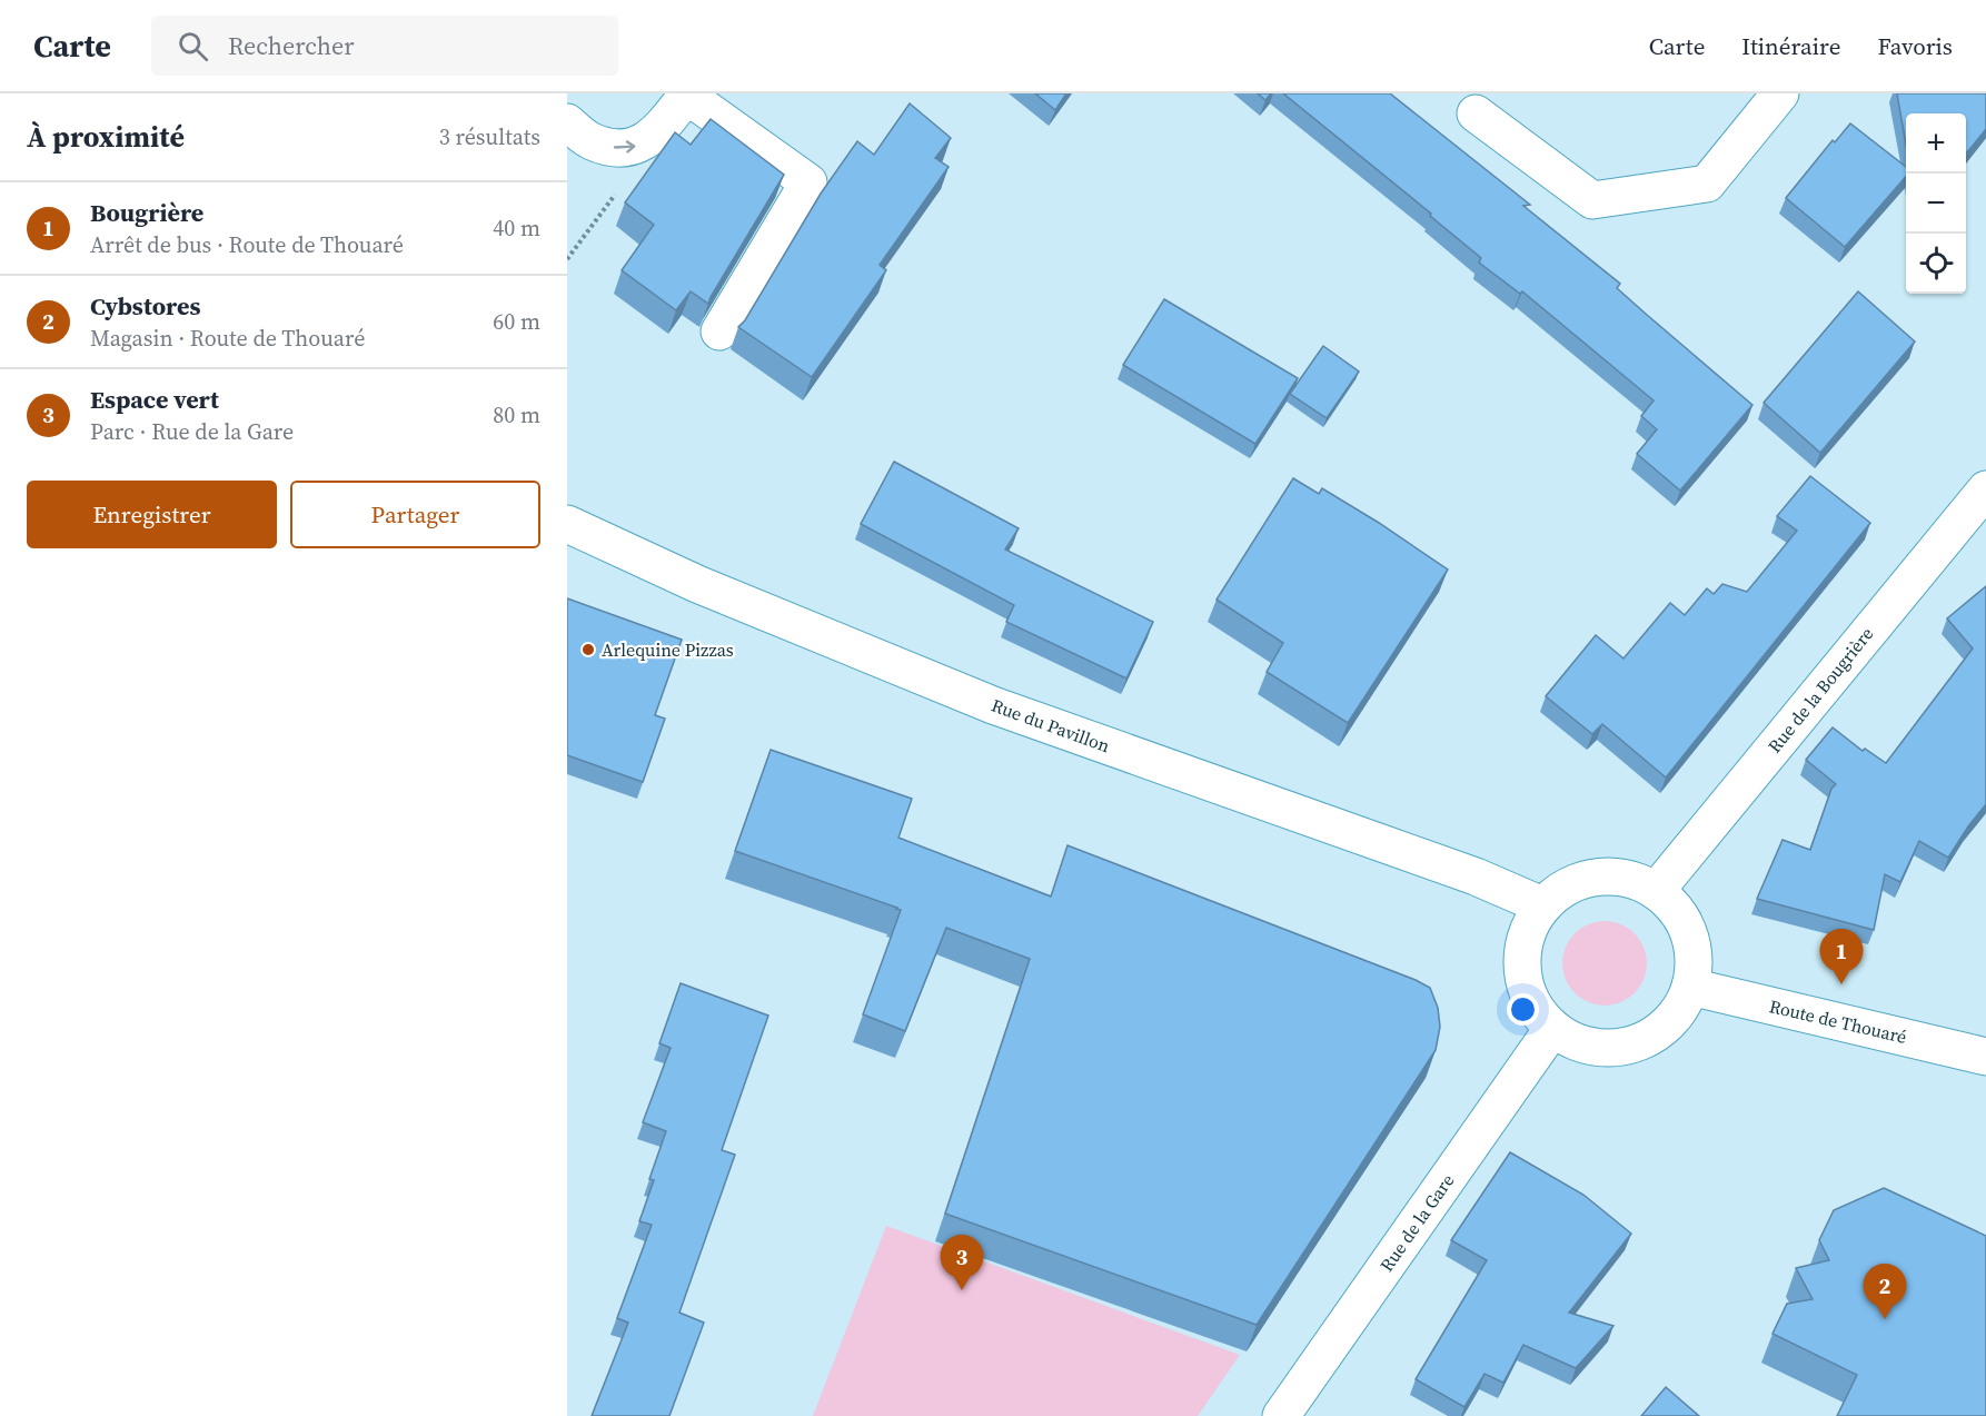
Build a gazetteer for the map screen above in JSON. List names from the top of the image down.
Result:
{
  "streets": {
    "street": [
      "Rue de la Bougrière",
      "Rue du Pavillon",
      "Route de Thouaré",
      "Rue de la Gare"
    ]
  },
  "crossings": [
    ["Rue de la Bougrière", "Rue du Pavillon"],
    ["Rue de la Bougrière", "Route de Thouaré"],
    ["Rue de la Bougrière", "Rue de la Gare"],
    ["Rue du Pavillon", "Route de Thouaré"],
    ["Rue du Pavillon", "Rue de la Gare"],
    ["Route de Thouaré", "Rue de la Gare"]
  ],
  "places": ["Arlequine Pizzas"],
  "page": {
    "header": "Carte",
    "search": "Rechercher",
    "nav": ["Carte", "Itinéraire", "Favoris"],
    "heading": ["À proximité", "3 résultats"],
    "map_buttons": ["+", "−"],
    "list": [
      {
        "mark": "1",
        "name": "Bougrière",
        "note": "Arrêt de bus · Route de Thouaré",
        "value": "40 m"
      },
      {
        "mark": "2",
        "name": "Cybstores",
        "note": "Magasin · Route de Thouaré",
        "value": "60 m"
      },
      {
        "mark": "3",
        "name": "Espace vert",
        "note": "Parc · Rue de la Gare",
        "value": "80 m"
      }
    ],
    "buttons": ["Enregistrer", "Partager"],
    "pins": ["1", "3", "2"]
  }
}
